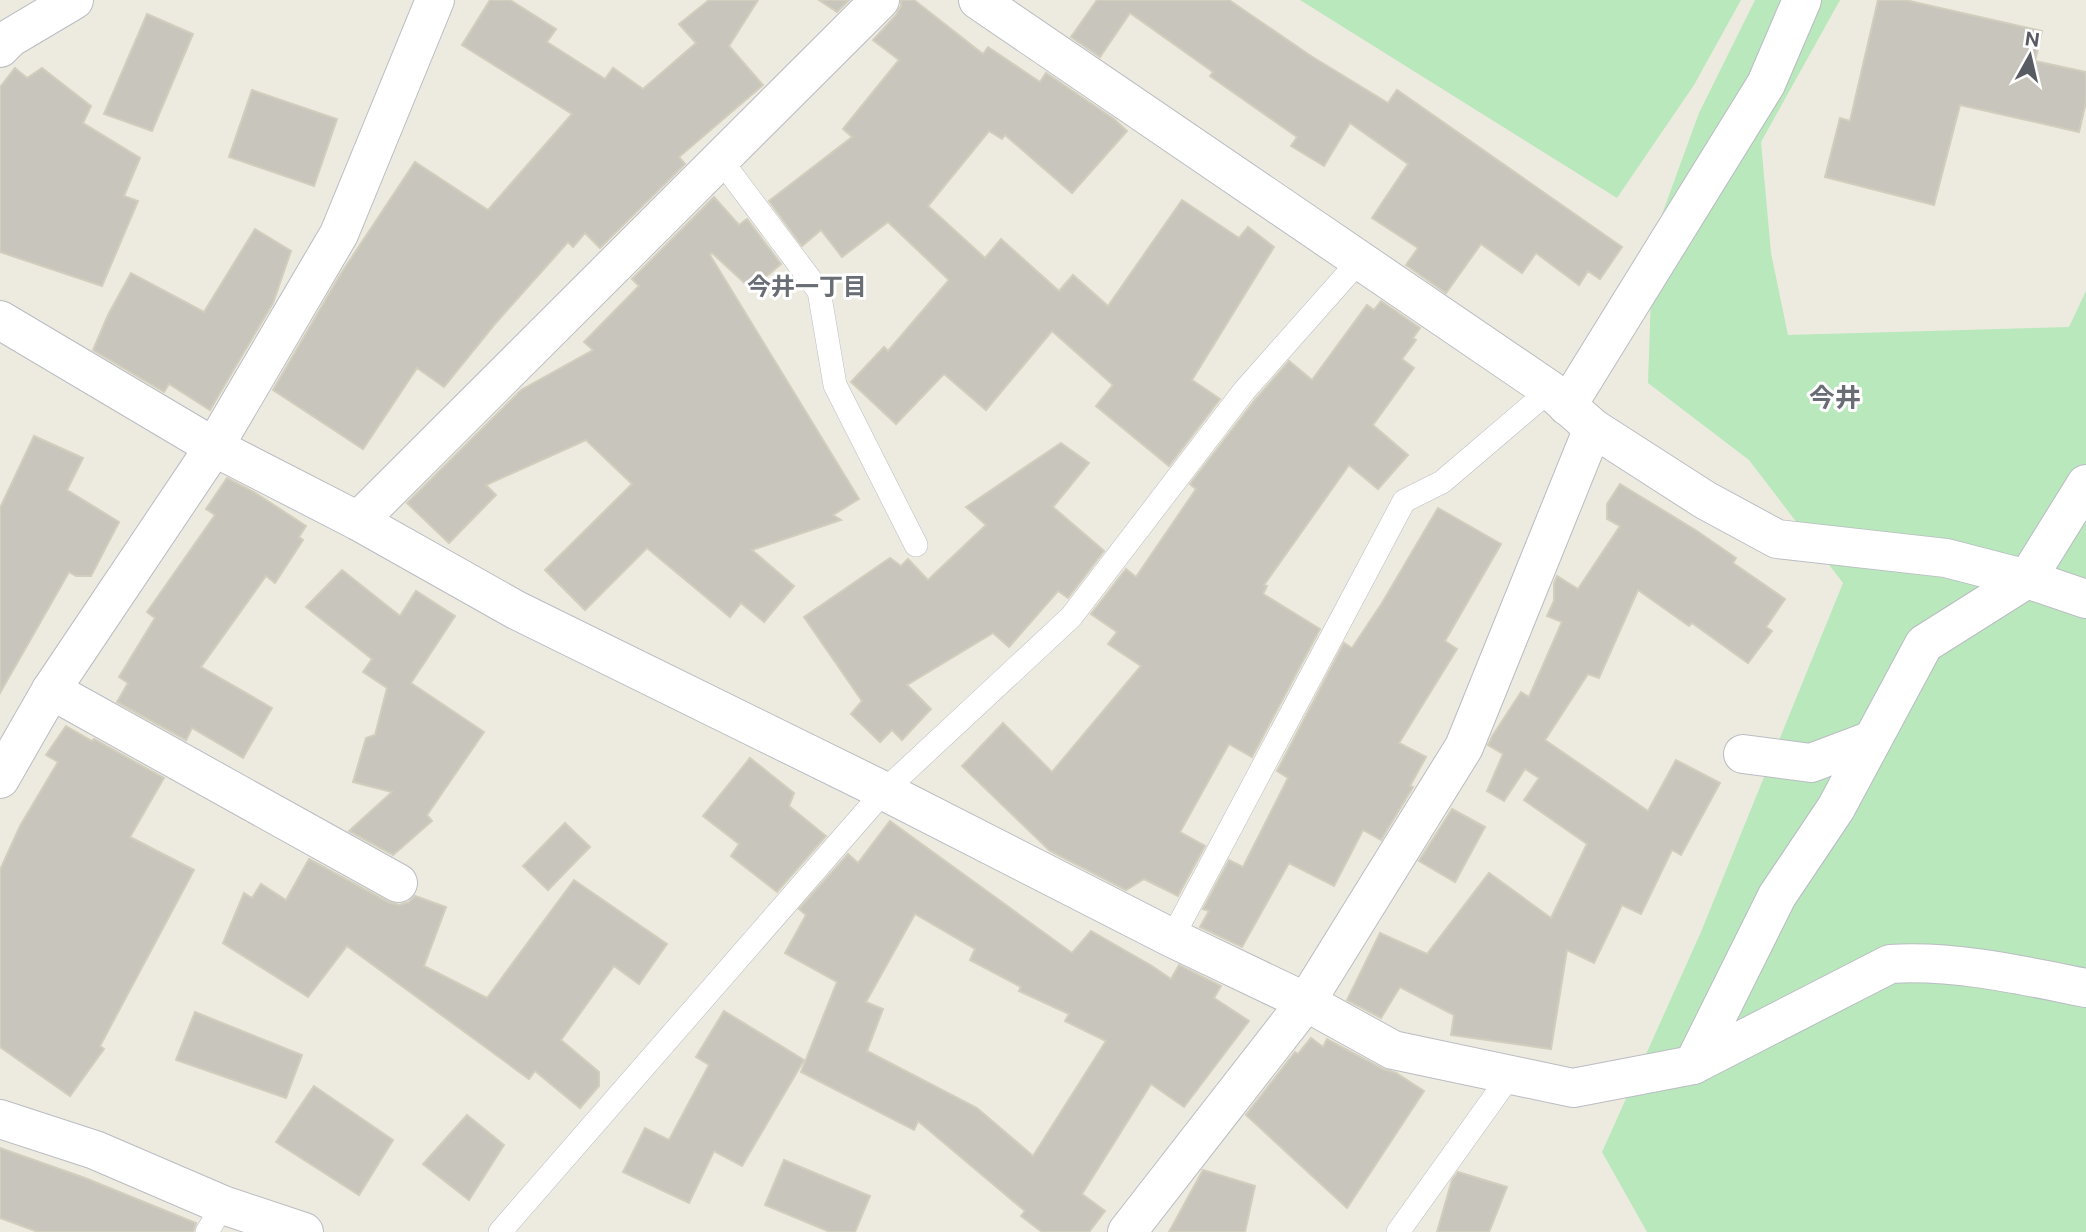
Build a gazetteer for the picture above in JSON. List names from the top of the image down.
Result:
{
  "districts": ["今井一丁目", "今井"],
  "north": "top"
}
